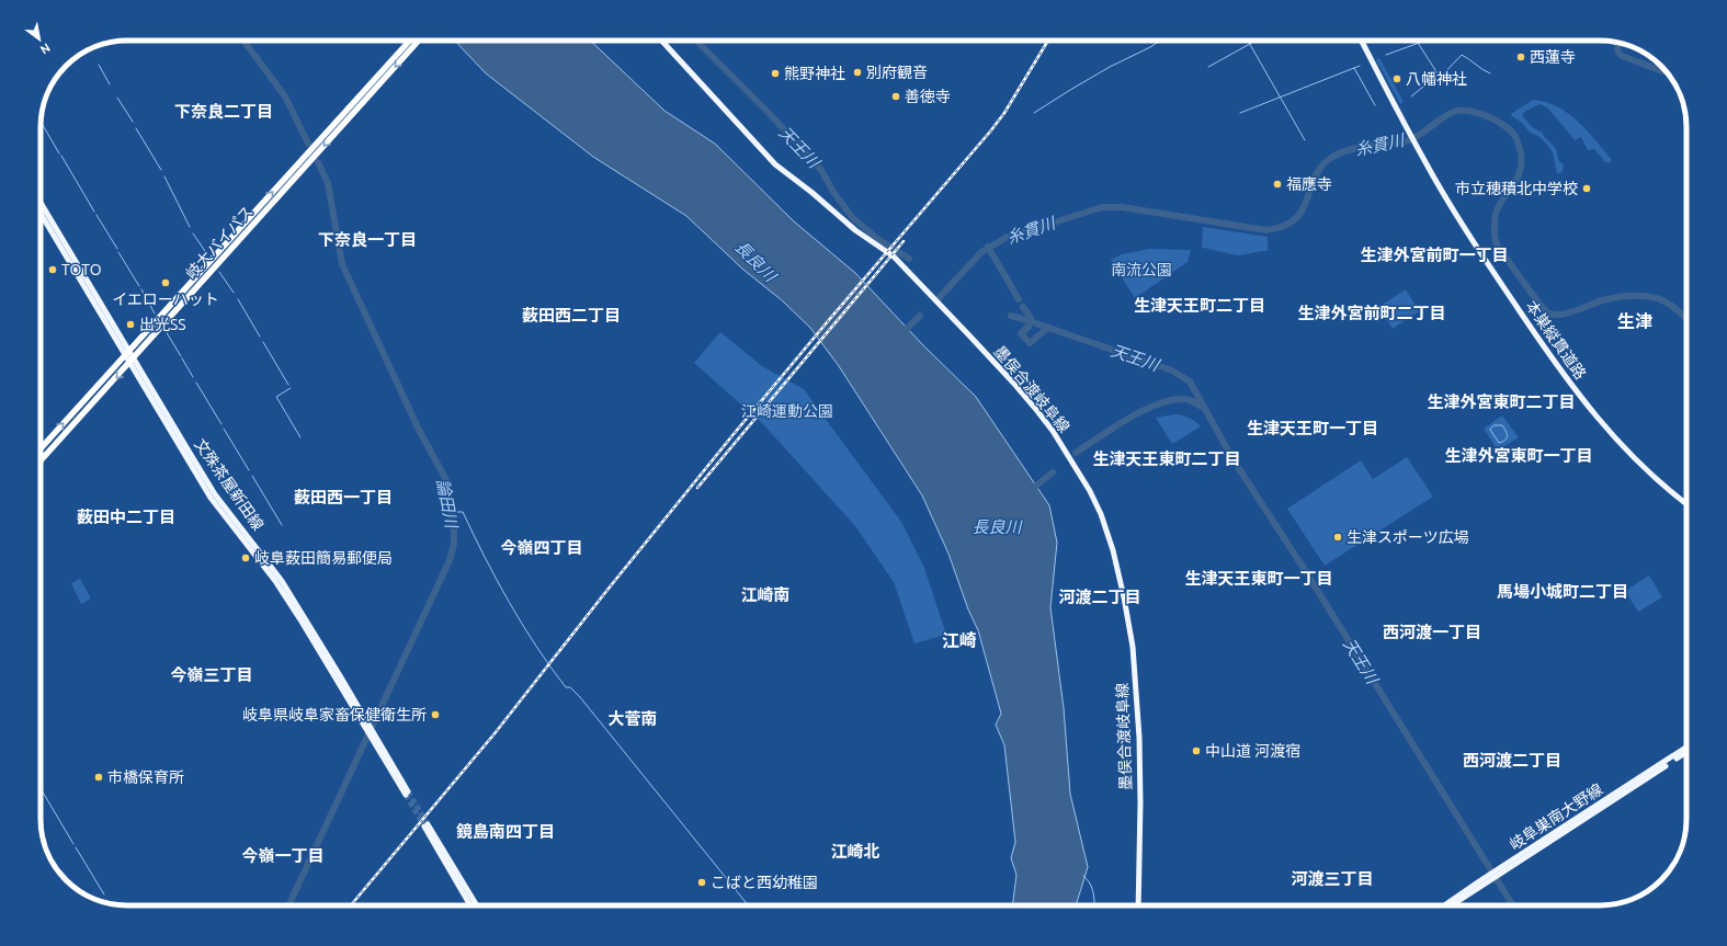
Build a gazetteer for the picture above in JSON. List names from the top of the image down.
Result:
{
  "streets": {
    "highway": ["岐大バイパス"],
    "main road": [
      "本巣縦貫道路",
      "墨俣合渡岐阜線",
      "文殊茶屋新田線",
      "岐阜巣南大野線"
    ]
  },
  "crossings": [
    ["岐大バイパス", "文殊茶屋新田線"]
  ],
  "districts": [
    "下奈良二丁目",
    "下奈良一丁目",
    "生津外宮前町一丁目",
    "生津天王町二丁目",
    "生津外宮前町二丁目",
    "薮田西二丁目",
    "生津",
    "生津外宮東町二丁目",
    "生津天王町一丁目",
    "生津外宮東町一丁目",
    "生津天王東町二丁目",
    "薮田西一丁目",
    "薮田中二丁目",
    "今嶺四丁目",
    "生津天王東町一丁目",
    "馬場小城町二丁目",
    "江崎南",
    "河渡二丁目",
    "西河渡一丁目",
    "江崎",
    "今嶺三丁目",
    "大菅南",
    "西河渡二丁目",
    "鏡島南四丁目",
    "江崎北",
    "今嶺一丁目",
    "河渡三丁目"
  ],
  "water": [
    "糸貫川",
    "天王川",
    "長良川",
    "論田川"
  ],
  "parks": ["南流公園", "江崎運動公園"],
  "places": [
    "西蓮寺",
    "別府観音",
    "熊野神社",
    "八幡神社",
    "善徳寺",
    "福應寺",
    "市立穂積北中学校",
    "TOTO",
    "イエローハット",
    "出光SS",
    "生津スポーツ広場",
    "岐阜薮田簡易郵便局",
    "岐阜県岐阜家畜保健衛生所",
    "中山道 河渡宿",
    "市橋保育所",
    "こばと西幼稚園"
  ],
  "north": "bottom right"
}
